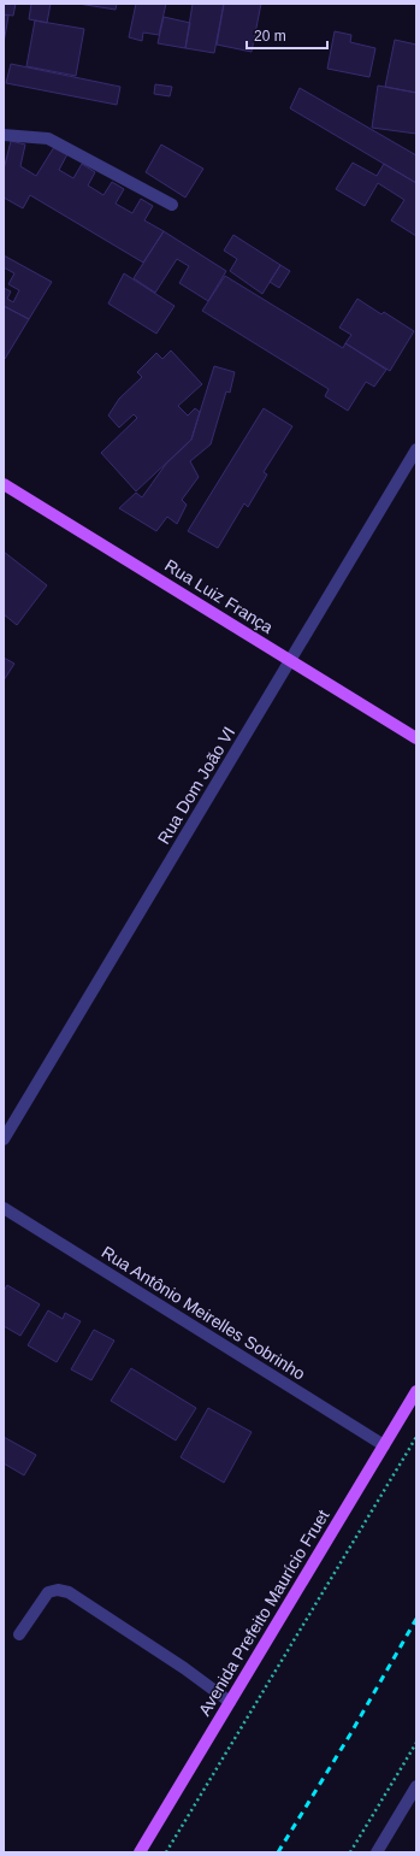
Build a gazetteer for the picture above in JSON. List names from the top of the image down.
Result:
{
  "streets": {
    "main road": ["Rua Luiz França", "Avenida Prefeito Maurício Fruet"],
    "street": ["Rua Dom João VI", "Rua Antônio Meirelles Sobrinho"]
  },
  "crossings": [
    ["Rua Luiz França", "Rua Dom João VI"],
    ["Rua Antônio Meirelles Sobrinho", "Avenida Prefeito Maurício Fruet"]
  ],
  "scale_bar": "20 m"
}
